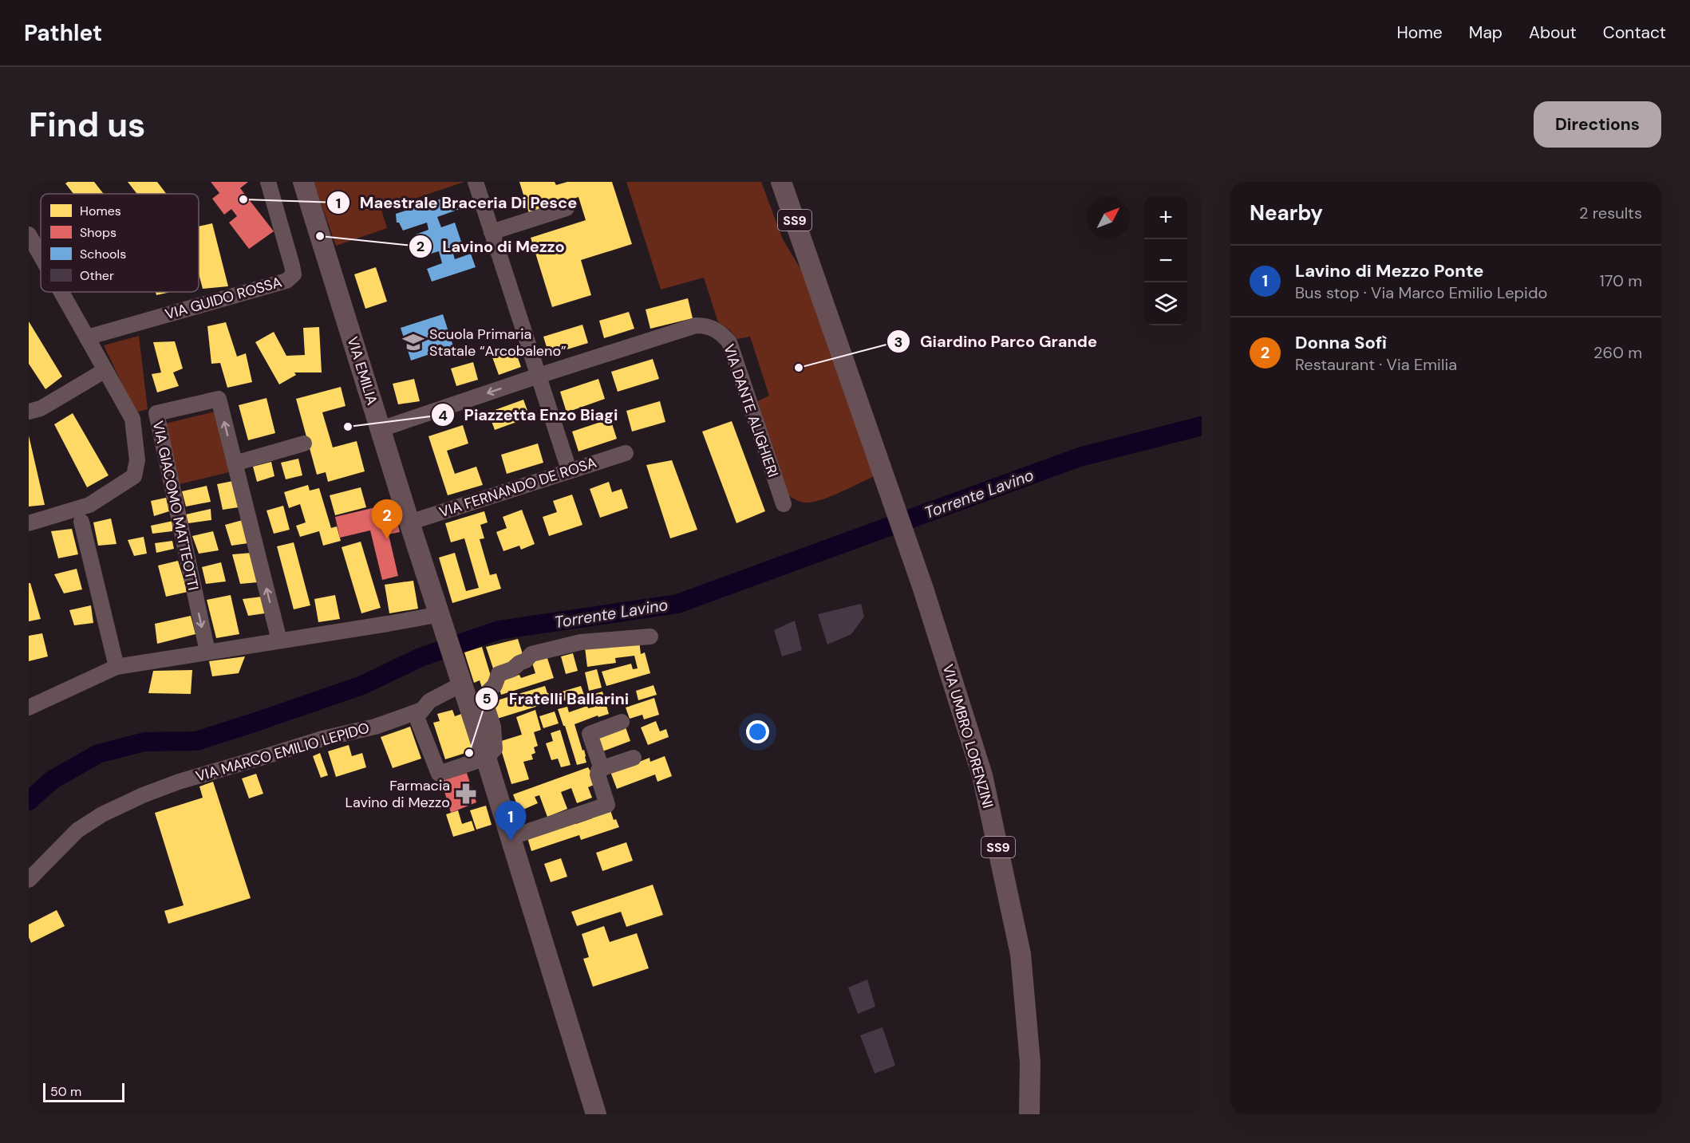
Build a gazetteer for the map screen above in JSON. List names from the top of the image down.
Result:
{
  "streets": {
    "main road": ["SS9", "VIA EMILIA", "VIA UMBRO LORENZINI"],
    "street": [
      "VIA GUIDO ROSSA",
      "VIA DANTE ALIGHIERI",
      "VIA FERNANDO DE ROSA",
      "VIA GIACOMO MATTEOTTI",
      "VIA MARCO EMILIO LEPIDO"
    ]
  },
  "crossings": [
    ["SS9", "VIA UMBRO LORENZINI"],
    ["VIA EMILIA", "VIA DANTE ALIGHIERI"],
    ["VIA EMILIA", "VIA FERNANDO DE ROSA"]
  ],
  "water": ["Torrente Lavino"],
  "places": {
    "other": [
      "Maestrale Braceria Di Pesce",
      "Lavino di Mezzo",
      "Giardino Parco Grande",
      "Piazzetta Enzo Biagi",
      "Fratelli Ballarini"
    ],
    "school or university": ["Scuola Primaria Statale “Arcobaleno”"],
    "pharmacy": ["Farmacia Lavino di Mezzo"]
  },
  "legend": [
    "Homes",
    "Shops",
    "Schools",
    "Other"
  ],
  "scale_bar": "50 m",
  "north": "top right",
  "page": {
    "header": "Pathlet",
    "nav": [
      "Home",
      "Map",
      "About",
      "Contact"
    ],
    "buttons": "Directions",
    "title": "Find us",
    "heading": ["Nearby", "2 results"],
    "map_buttons": ["+", "−"],
    "list": [
      {
        "mark": "1",
        "name": "Lavino di Mezzo Ponte",
        "note": "Bus stop · Via Marco Emilio Lepido",
        "value": "170 m"
      },
      {
        "mark": "2",
        "name": "Donna Sofì",
        "note": "Restaurant · Via Emilia",
        "value": "260 m"
      }
    ],
    "pins": ["2", "1"],
    "scale": "50 m"
  }
}
